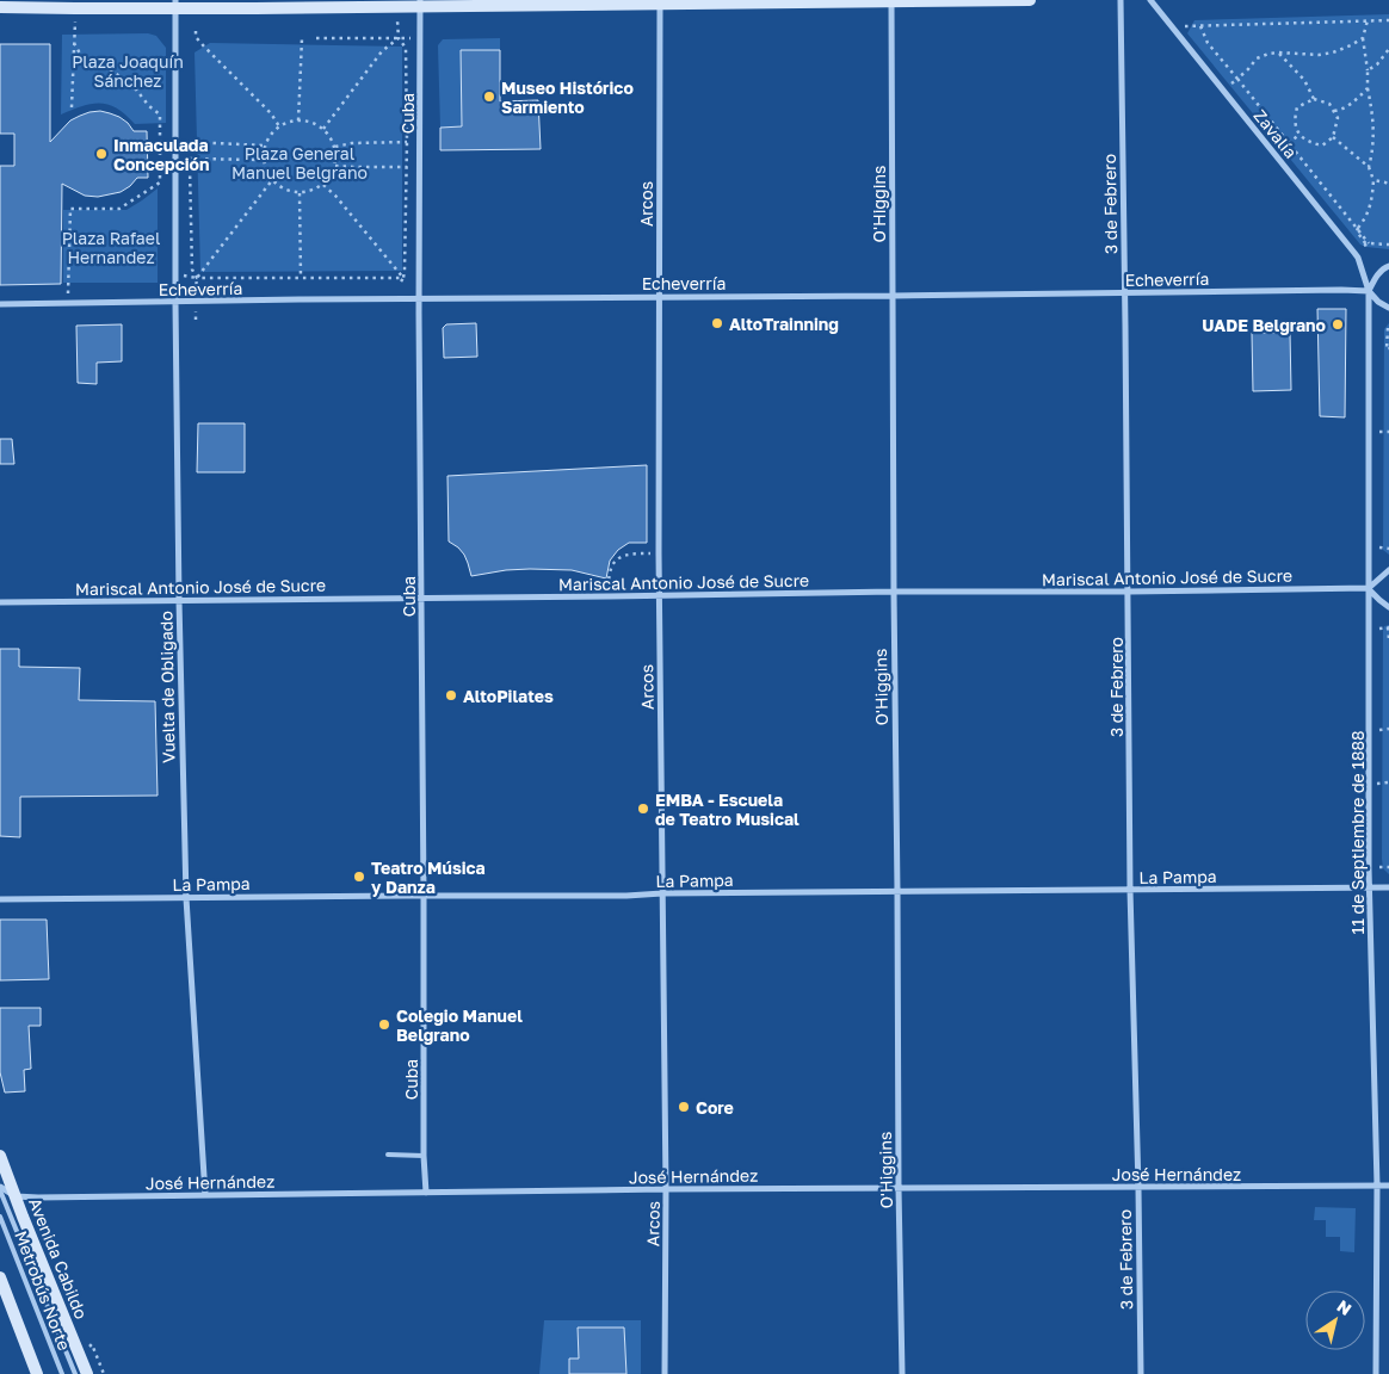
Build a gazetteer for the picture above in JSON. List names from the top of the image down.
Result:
{
  "streets": {
    "main road": ["Avenida Cabildo"],
    "street": [
      "Cuba",
      "Zavalía",
      "Arcos",
      "O'Higgins",
      "3 de Febrero",
      "Echeverría",
      "Mariscal Antonio José de Sucre",
      "Vuelta de Obligado",
      "11 de Septiembre de 1888",
      "La Pampa",
      "José Hernández"
    ],
    "lane": ["Metrobús Norte"]
  },
  "crossings": [
    ["Cuba", "Echeverría"],
    ["Cuba", "Mariscal Antonio José de Sucre"],
    ["Cuba", "La Pampa"],
    ["Cuba", "José Hernández"],
    ["Zavalía", "Echeverría"],
    ["Zavalía", "11 de Septiembre de 1888"],
    ["Arcos", "Echeverría"],
    ["Arcos", "Mariscal Antonio José de Sucre"],
    ["Arcos", "La Pampa"],
    ["Arcos", "José Hernández"],
    ["O'Higgins", "Echeverría"],
    ["O'Higgins", "Mariscal Antonio José de Sucre"],
    ["O'Higgins", "La Pampa"],
    ["O'Higgins", "José Hernández"],
    ["3 de Febrero", "Echeverría"],
    ["3 de Febrero", "Mariscal Antonio José de Sucre"],
    ["3 de Febrero", "La Pampa"],
    ["3 de Febrero", "José Hernández"],
    ["Echeverría", "Vuelta de Obligado"],
    ["Echeverría", "11 de Septiembre de 1888"],
    ["Mariscal Antonio José de Sucre", "Vuelta de Obligado"],
    ["Mariscal Antonio José de Sucre", "11 de Septiembre de 1888"],
    ["Vuelta de Obligado", "La Pampa"],
    ["Vuelta de Obligado", "José Hernández"],
    ["11 de Septiembre de 1888", "La Pampa"],
    ["11 de Septiembre de 1888", "José Hernández"],
    ["José Hernández", "Avenida Cabildo"]
  ],
  "parks": ["Plaza Joaquín Sánchez", "Plaza General Manuel Belgrano", "Plaza Rafael Hernandez"],
  "places": [
    "Museo Histórico Sarmiento",
    "Inmaculada Concepción",
    "AltoTrainning",
    "UADE Belgrano",
    "AltoPilates",
    "EMBA - Escuela de Teatro Musical",
    "Teatro Música y Danza",
    "Colegio Manuel Belgrano",
    "Core"
  ],
  "north": "top right"
}
